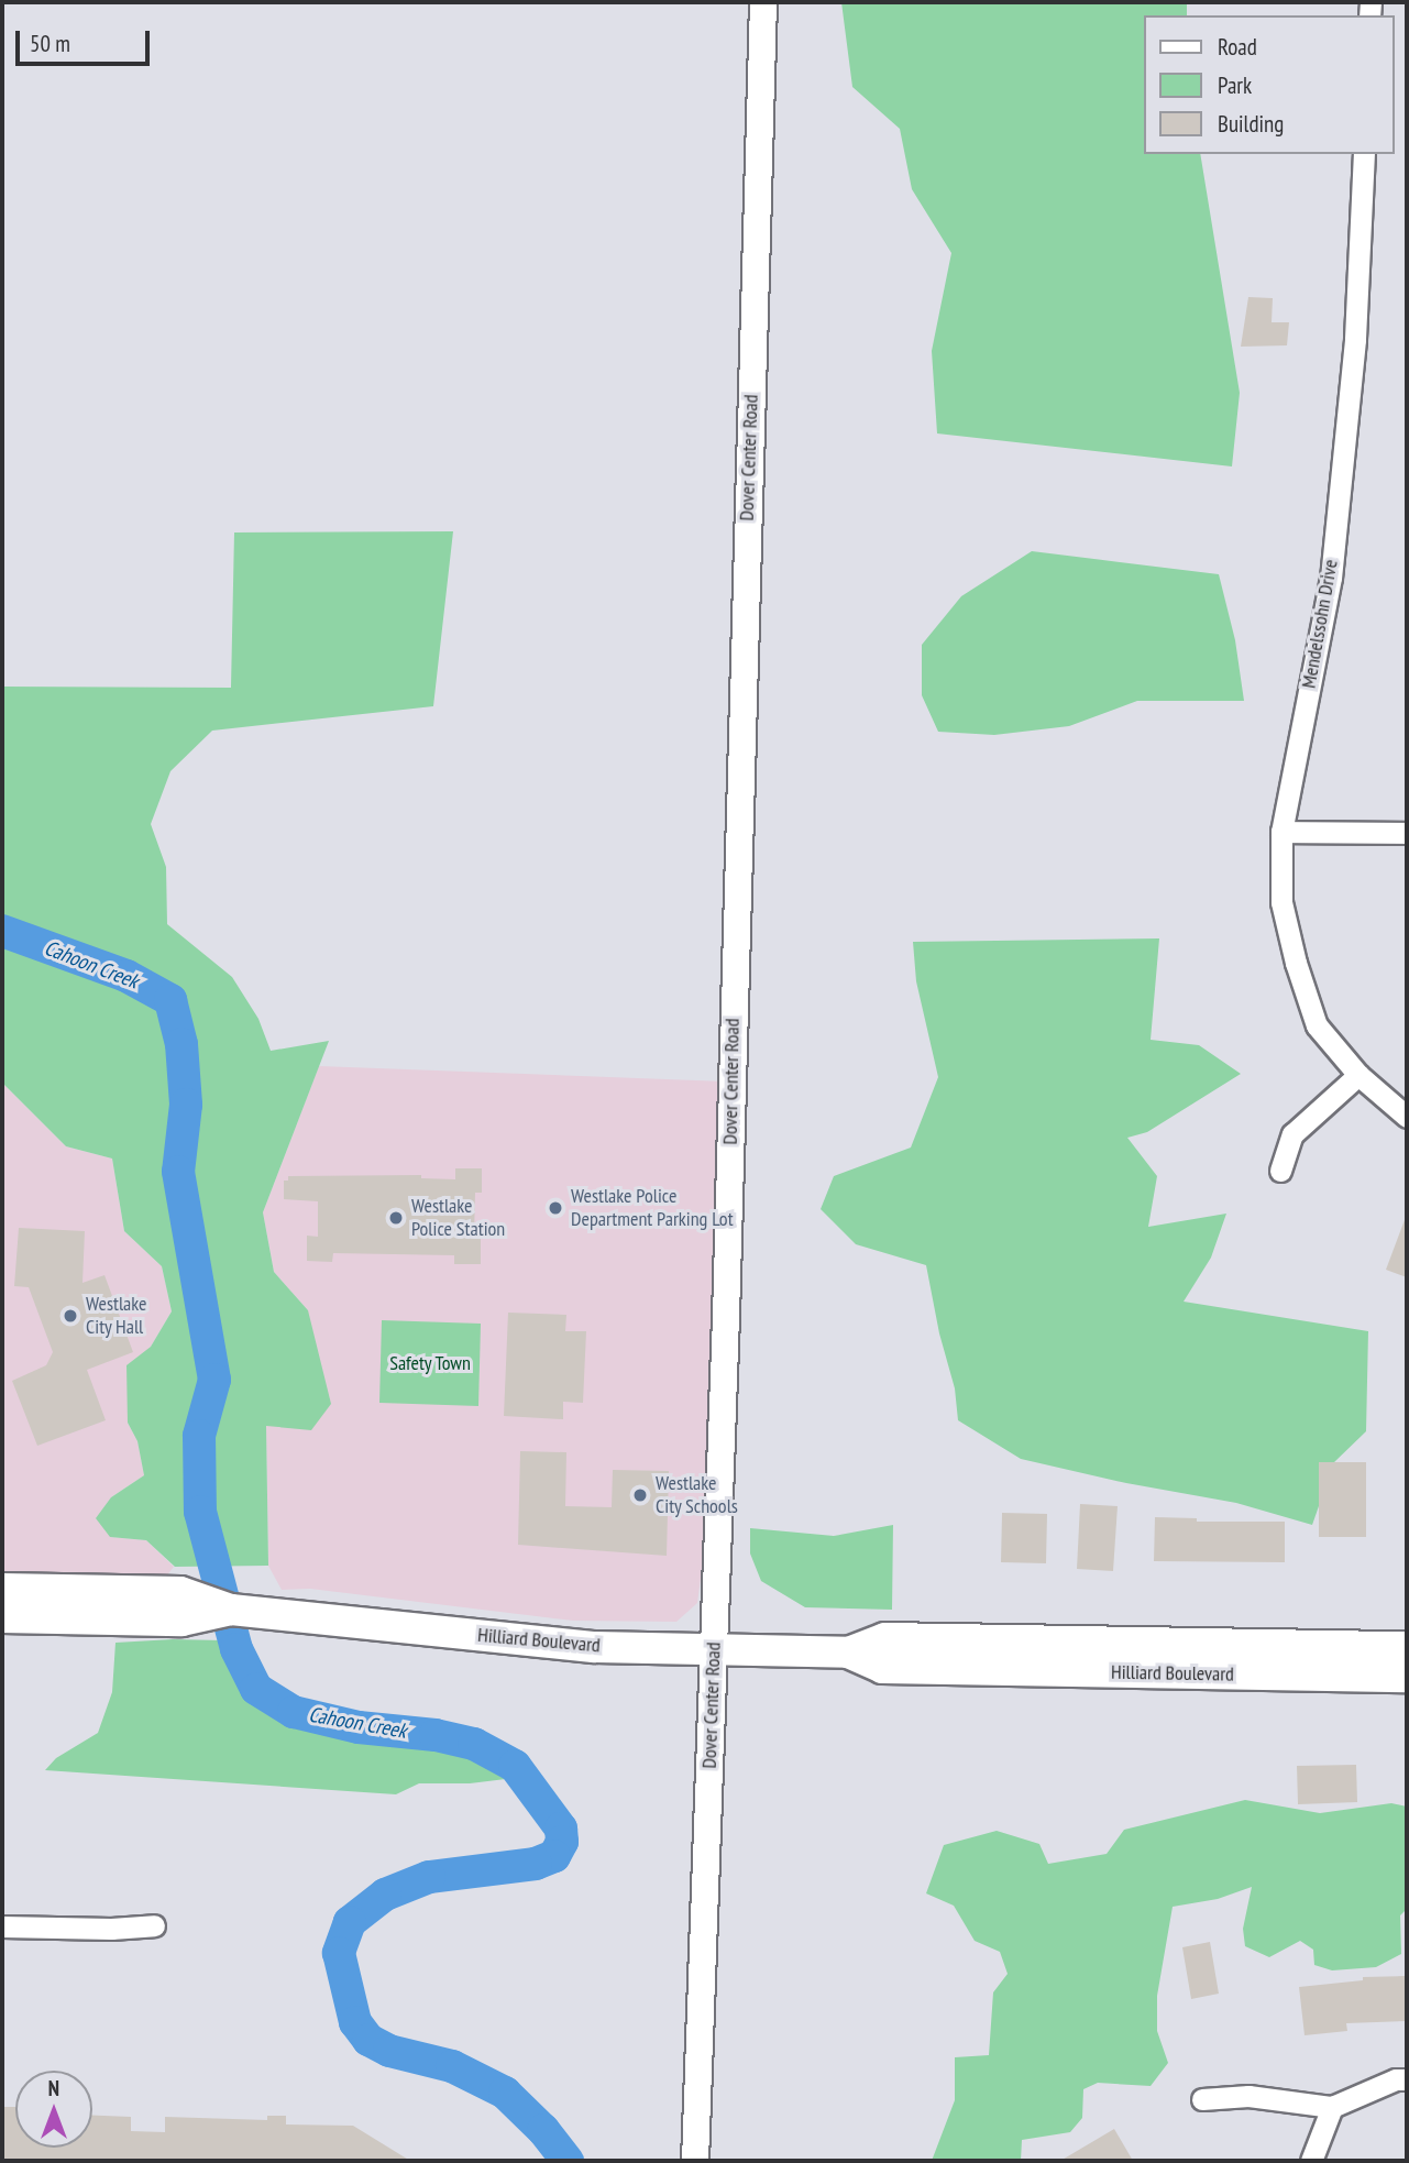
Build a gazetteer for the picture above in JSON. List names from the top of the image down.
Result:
{
  "streets": {
    "main road": ["Hilliard Boulevard"],
    "street": ["Dover Center Road", "Mendelssohn Drive"]
  },
  "crossings": [
    ["Dover Center Road", "Hilliard Boulevard"]
  ],
  "water": ["Cahoon Creek"],
  "parks": ["Safety Town"],
  "places": [
    "Westlake Police Department Parking Lot",
    "Westlake Police Station",
    "Westlake City Hall",
    "Westlake City Schools"
  ],
  "legend": ["Road", "Park", "Building"],
  "scale_bar": "50 m",
  "north": "top"
}
